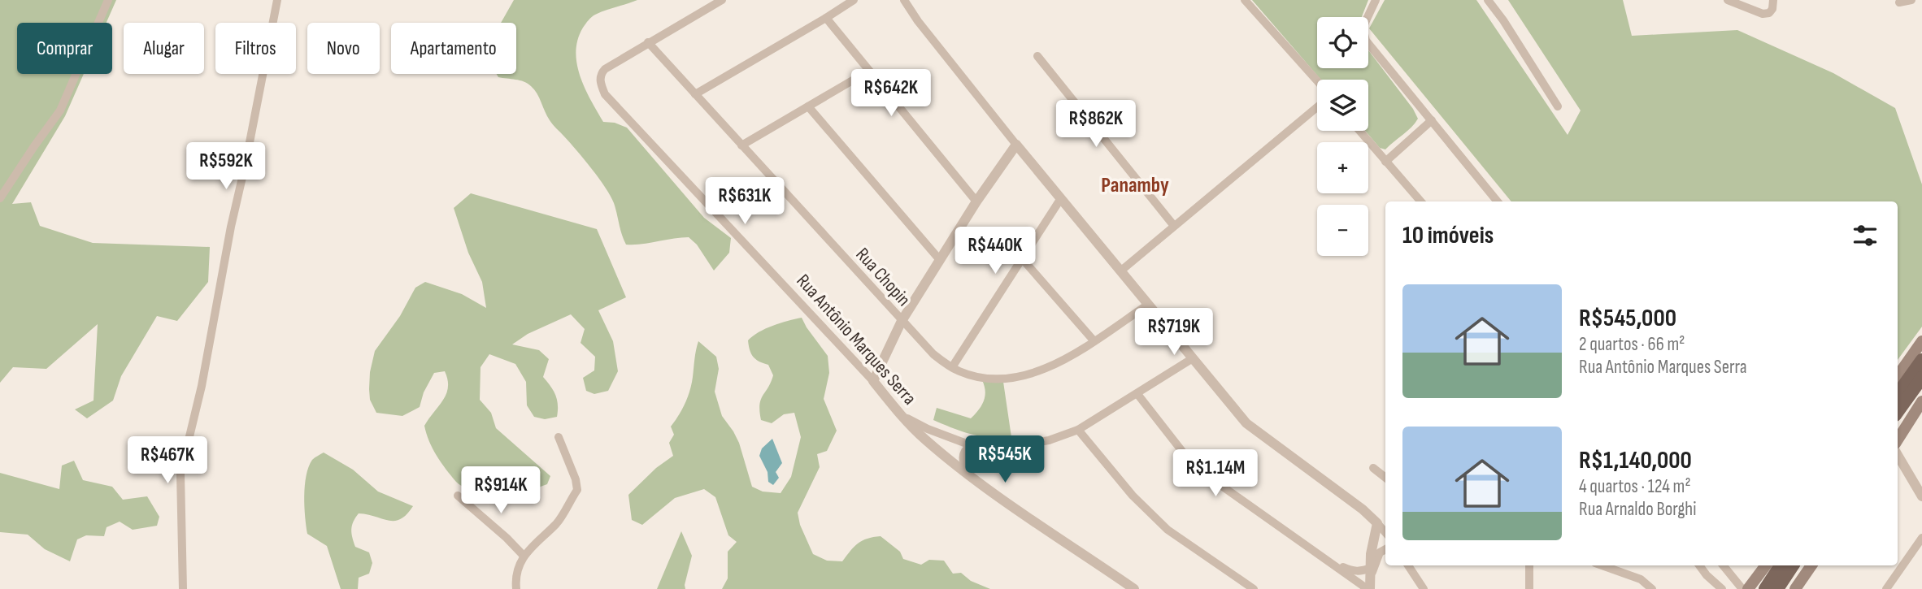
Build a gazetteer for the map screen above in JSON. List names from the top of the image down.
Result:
{
  "streets": {
    "street": ["Rua Chopin", "Rua Antônio Marques Serra"]
  },
  "crossings": [
    ["Rua Chopin", "Rua Antônio Marques Serra"]
  ],
  "districts": ["Panamby"],
  "page": {
    "map_buttons": ["+", "−"],
    "chip": [
      "Comprar",
      "Alugar",
      "Filtros",
      "Novo",
      "Apartamento"
    ],
    "price": [
      "R$642K",
      "R$862K",
      "R$592K",
      "R$631K",
      "R$440K",
      "R$719K",
      "R$545K",
      "R$467K",
      "R$1.14M",
      "R$914K"
    ],
    "heading": "10 imóveis",
    "list": [
      {
        "name": "R$545,000",
        "note": "2 quartos · 66 m² · Rua Antônio Marques Serra"
      },
      {
        "name": "R$1,140,000",
        "note": "4 quartos · 124 m² · Rua Arnaldo Borghi"
      }
    ]
  }
}
